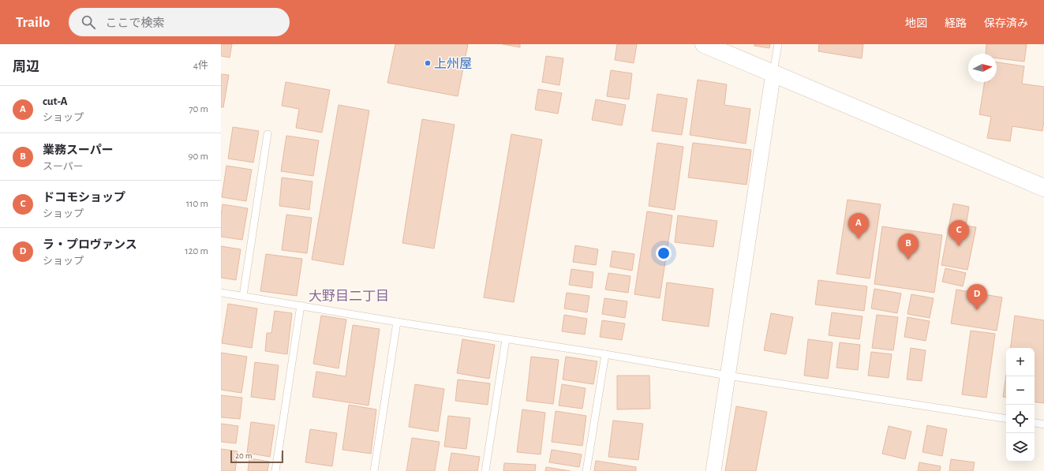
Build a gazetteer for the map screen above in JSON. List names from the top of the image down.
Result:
{
  "districts": ["大野目二丁目"],
  "places": ["上州屋"],
  "scale_bar": "20 m",
  "north": "right",
  "page": {
    "header": "Trailo",
    "search": "ここで検索",
    "nav": ["地図", "経路", "保存済み"],
    "heading": ["周辺", "4件"],
    "list": [
      {
        "mark": "A",
        "name": "cut-A",
        "note": "ショップ",
        "value": "70 m"
      },
      {
        "mark": "B",
        "name": "業務スーパー",
        "note": "スーパー",
        "value": "90 m"
      },
      {
        "mark": "C",
        "name": "ドコモショップ",
        "note": "ショップ",
        "value": "110 m"
      },
      {
        "mark": "D",
        "name": "ラ・プロヴァンス",
        "note": "ショップ",
        "value": "120 m"
      }
    ],
    "pins": [
      "A",
      "C",
      "B",
      "D"
    ],
    "map_buttons": ["+", "−"],
    "scale": "20 m"
  }
}
